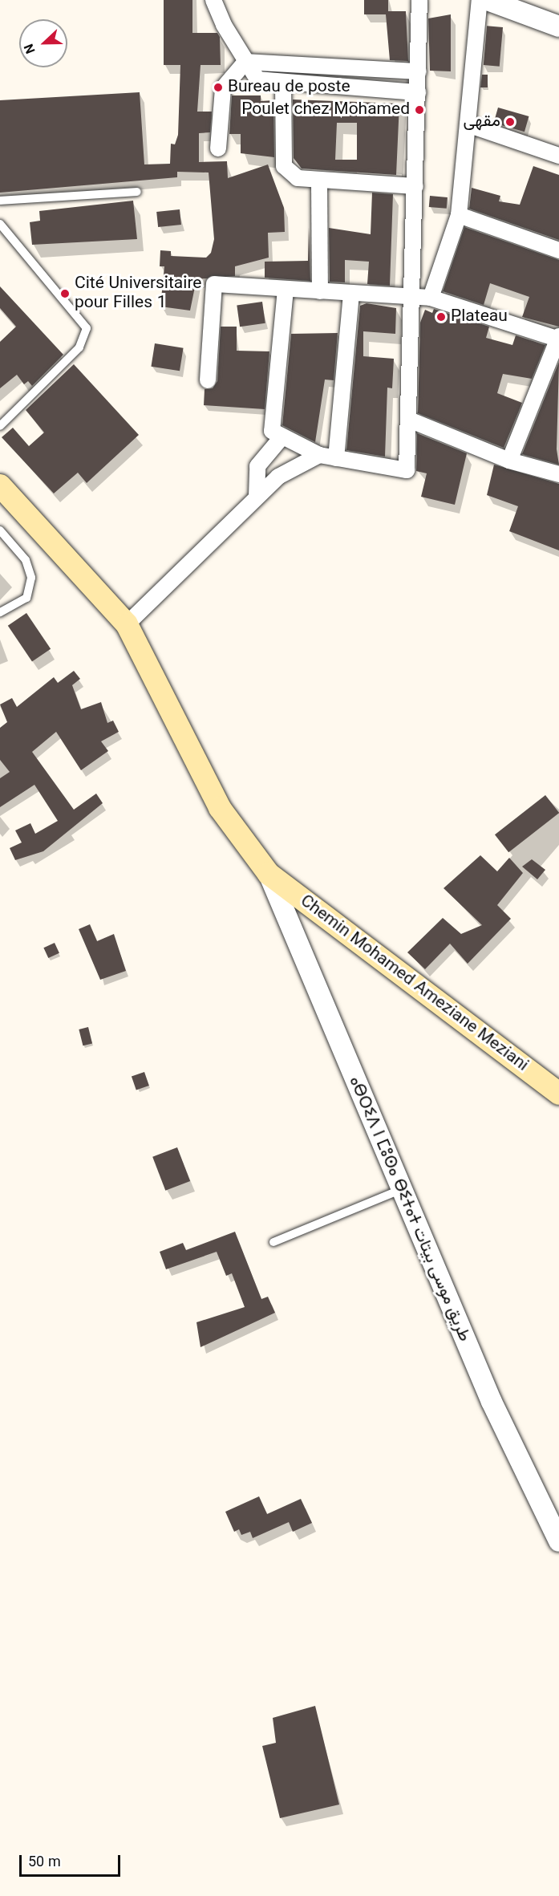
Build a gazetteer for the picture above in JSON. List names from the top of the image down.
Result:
{
  "streets": {
    "main road": ["Chemin Mohamed Ameziane Meziani"],
    "street": ["ⴰⴱⵔⵉⴷ ⵏ ⵎⵓⵙⴰ ⴱⵉⵜⴰⵜ طريق موسى بيتات"]
  },
  "crossings": [
    ["Chemin Mohamed Ameziane Meziani", "ⴰⴱⵔⵉⴷ ⵏ ⵎⵓⵙⴰ ⴱⵉⵜⴰⵜ طريق موسى بيتات"]
  ],
  "places": [
    "Bureau de poste",
    "Poulet chez Mohamed",
    "مقهى",
    "Cité Universitaire pour Filles 1",
    "Plateau"
  ],
  "scale_bar": "50 m",
  "north": "left"
}
